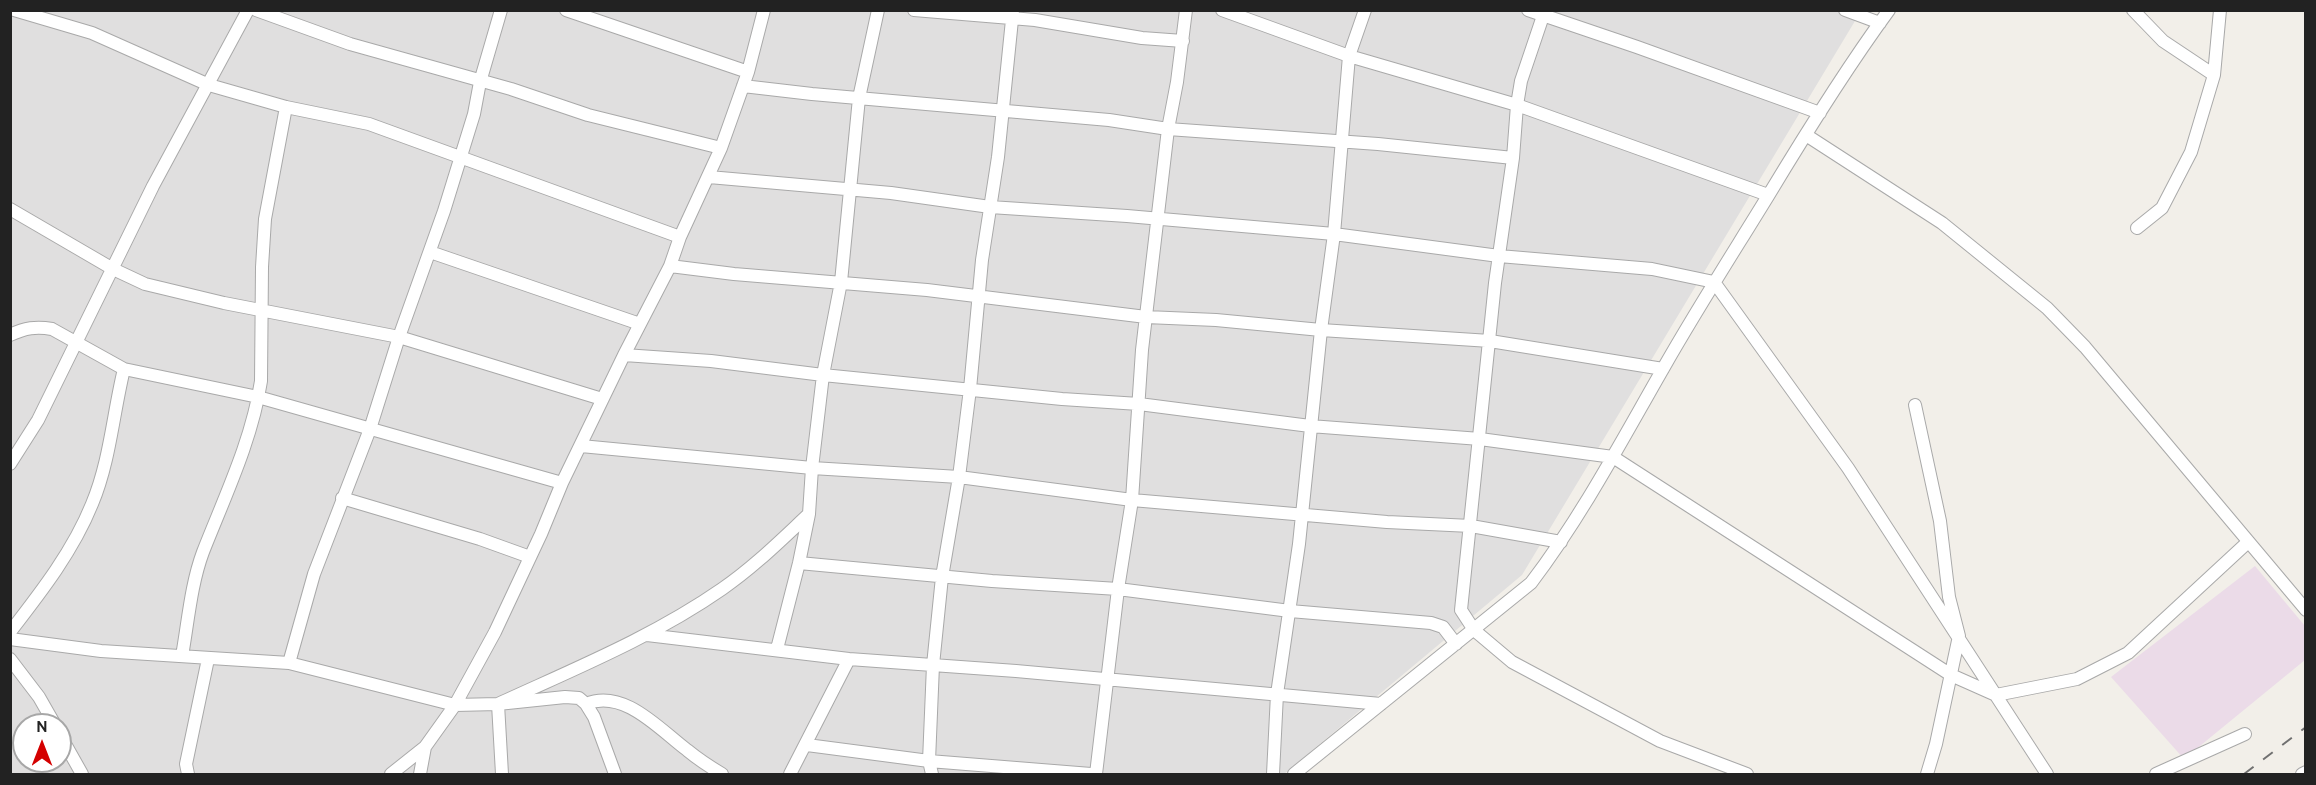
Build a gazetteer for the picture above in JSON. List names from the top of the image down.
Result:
{
  "north": "top"
}
